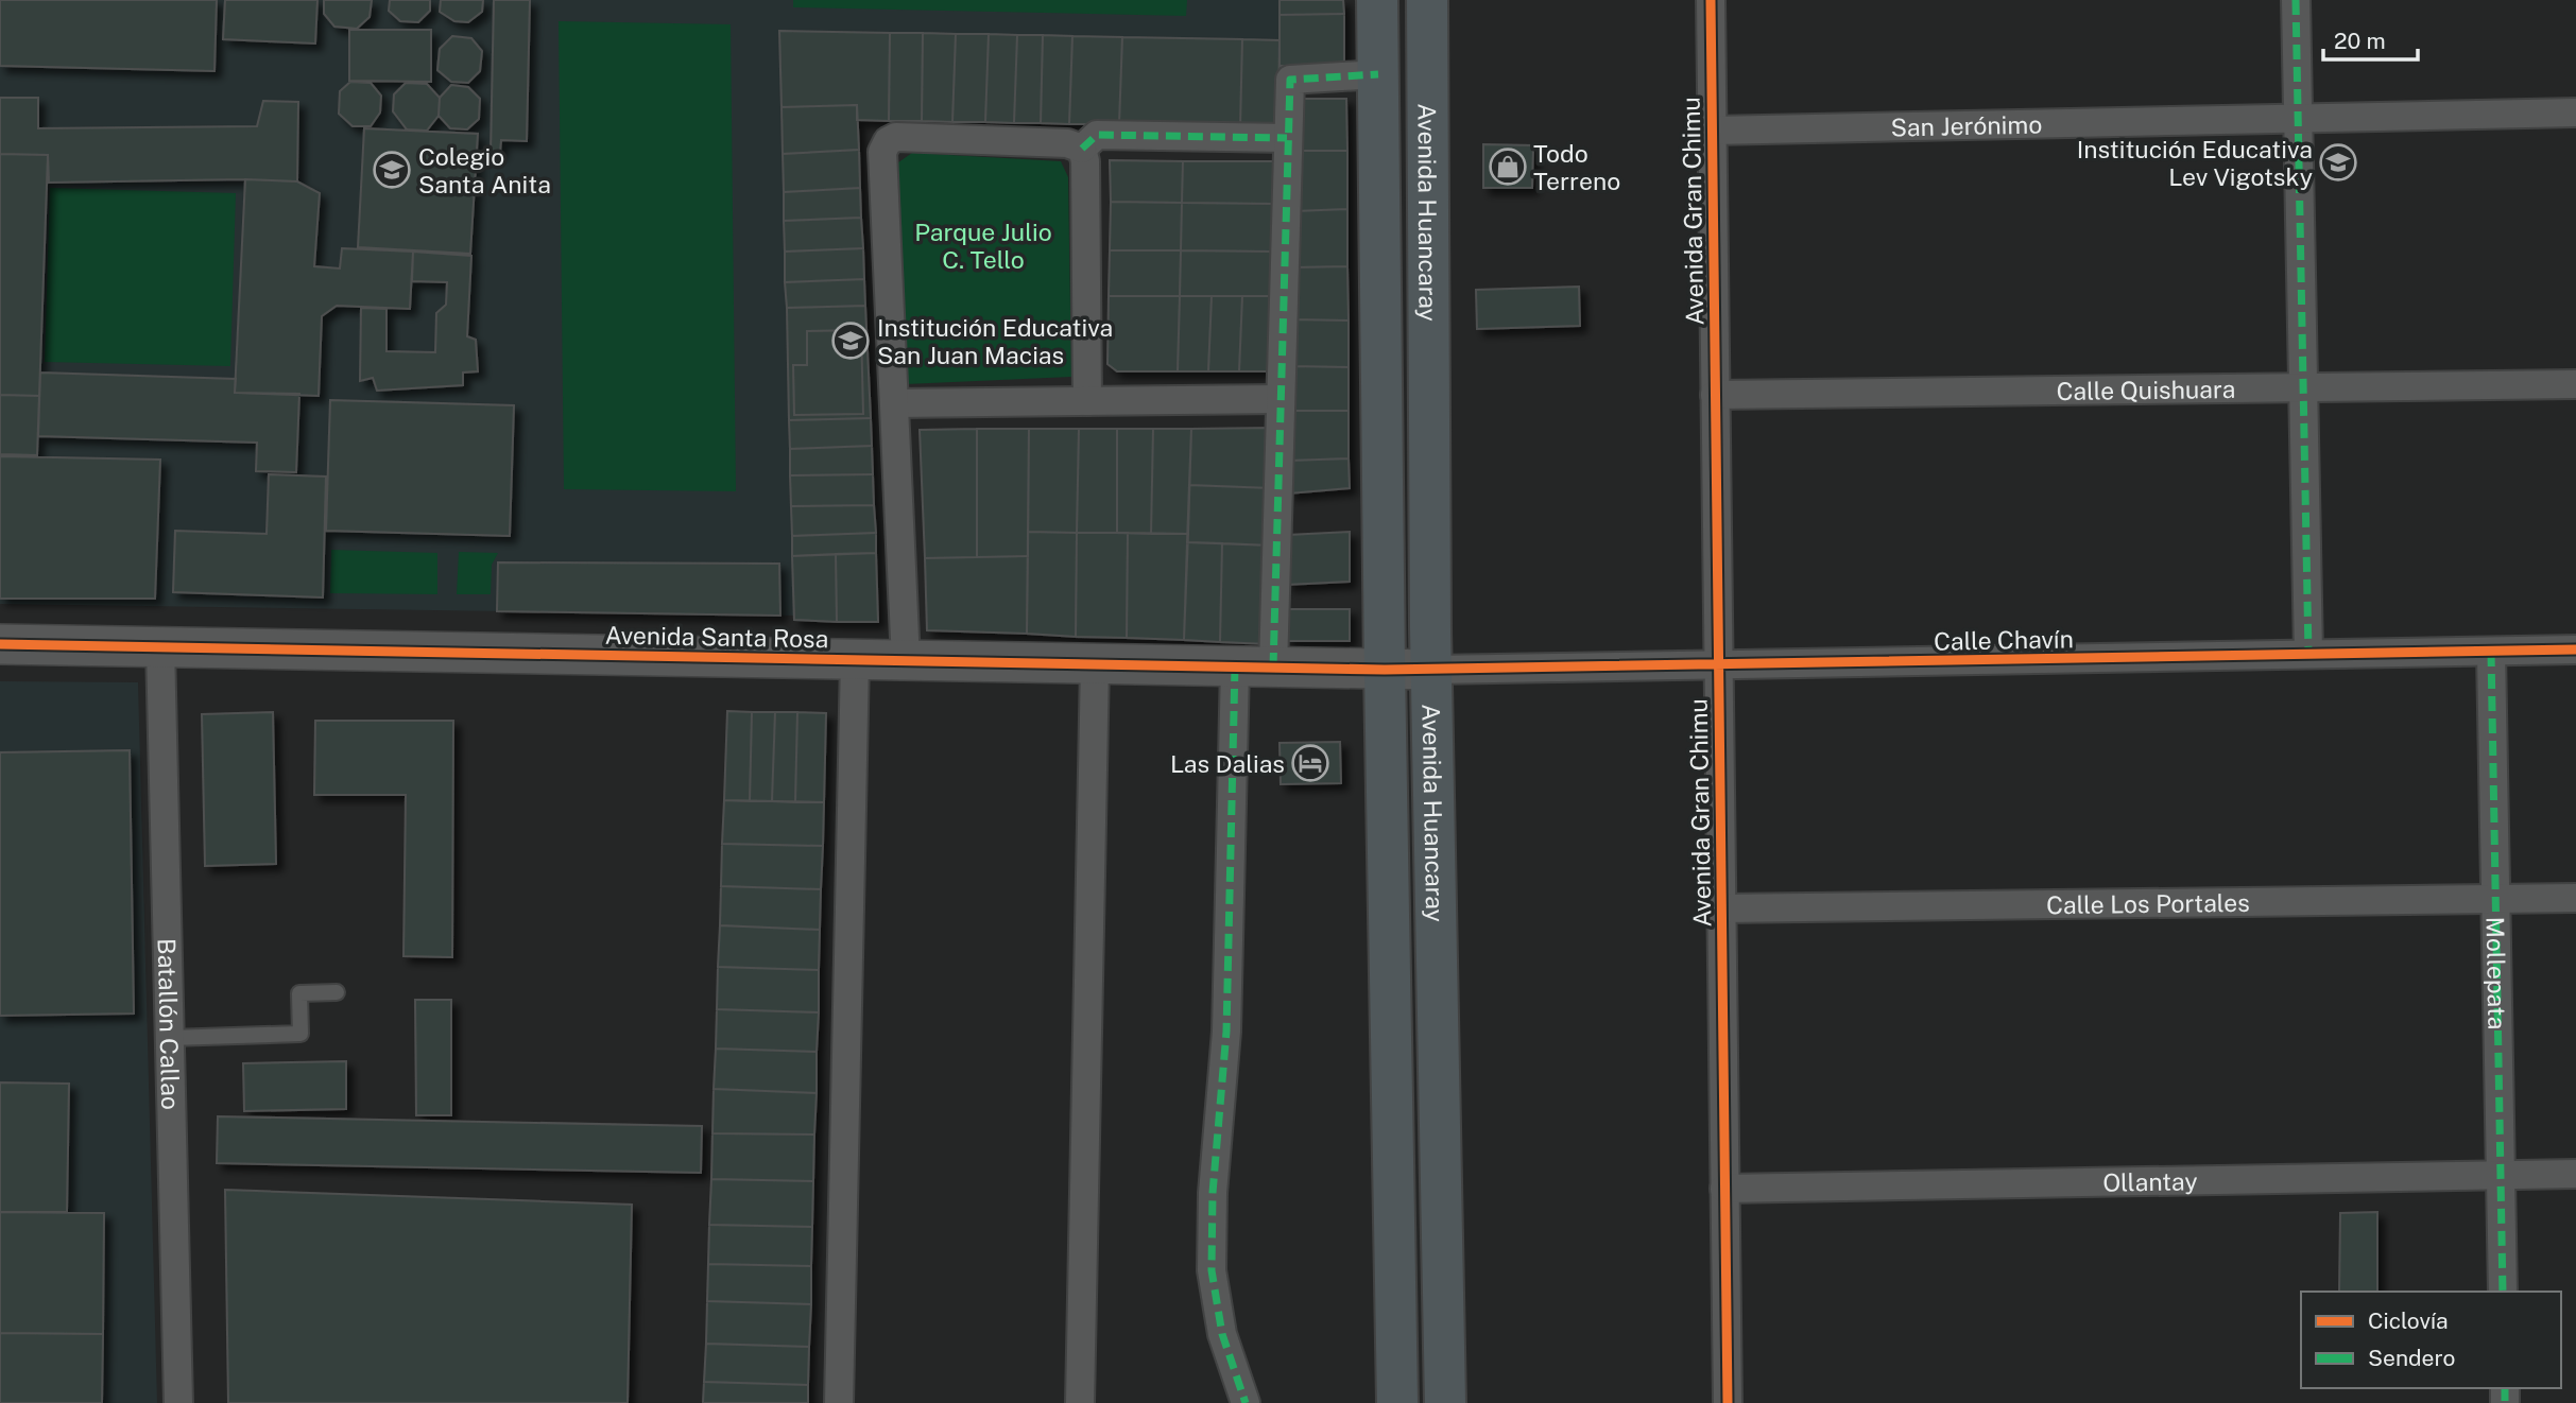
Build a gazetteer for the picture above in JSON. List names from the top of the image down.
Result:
{
  "streets": {
    "main road": ["Avenida Huancaray"],
    "street": [
      "San Jerónimo",
      "Avenida Gran Chimu",
      "Calle Quishuara",
      "Avenida Santa Rosa",
      "Calle Chavín",
      "Calle Los Portales",
      "Mollepata",
      "Batallón Callao",
      "Ollantay"
    ]
  },
  "crossings": [
    ["San Jerónimo", "Avenida Gran Chimu"],
    ["Avenida Huancaray", "Avenida Santa Rosa"],
    ["Avenida Huancaray", "Calle Chavín"],
    ["Avenida Gran Chimu", "Calle Quishuara"],
    ["Avenida Gran Chimu", "Calle Chavín"],
    ["Avenida Gran Chimu", "Calle Los Portales"],
    ["Avenida Gran Chimu", "Ollantay"],
    ["Avenida Santa Rosa", "Calle Chavín"],
    ["Avenida Santa Rosa", "Batallón Callao"],
    ["Calle Chavín", "Mollepata"],
    ["Calle Los Portales", "Mollepata"],
    ["Mollepata", "Ollantay"]
  ],
  "parks": ["Parque Julio C. Tello"],
  "places": {
    "school or university": ["Institución Educativa Lev Vigotsky", "Colegio Santa Anita", "Institución Educativa San Juan Macias"],
    "shop": ["Todo Terreno"],
    "hotel": ["Las Dalias"]
  },
  "legend": ["Ciclovía", "Sendero"],
  "scale_bar": "20 m"
}
